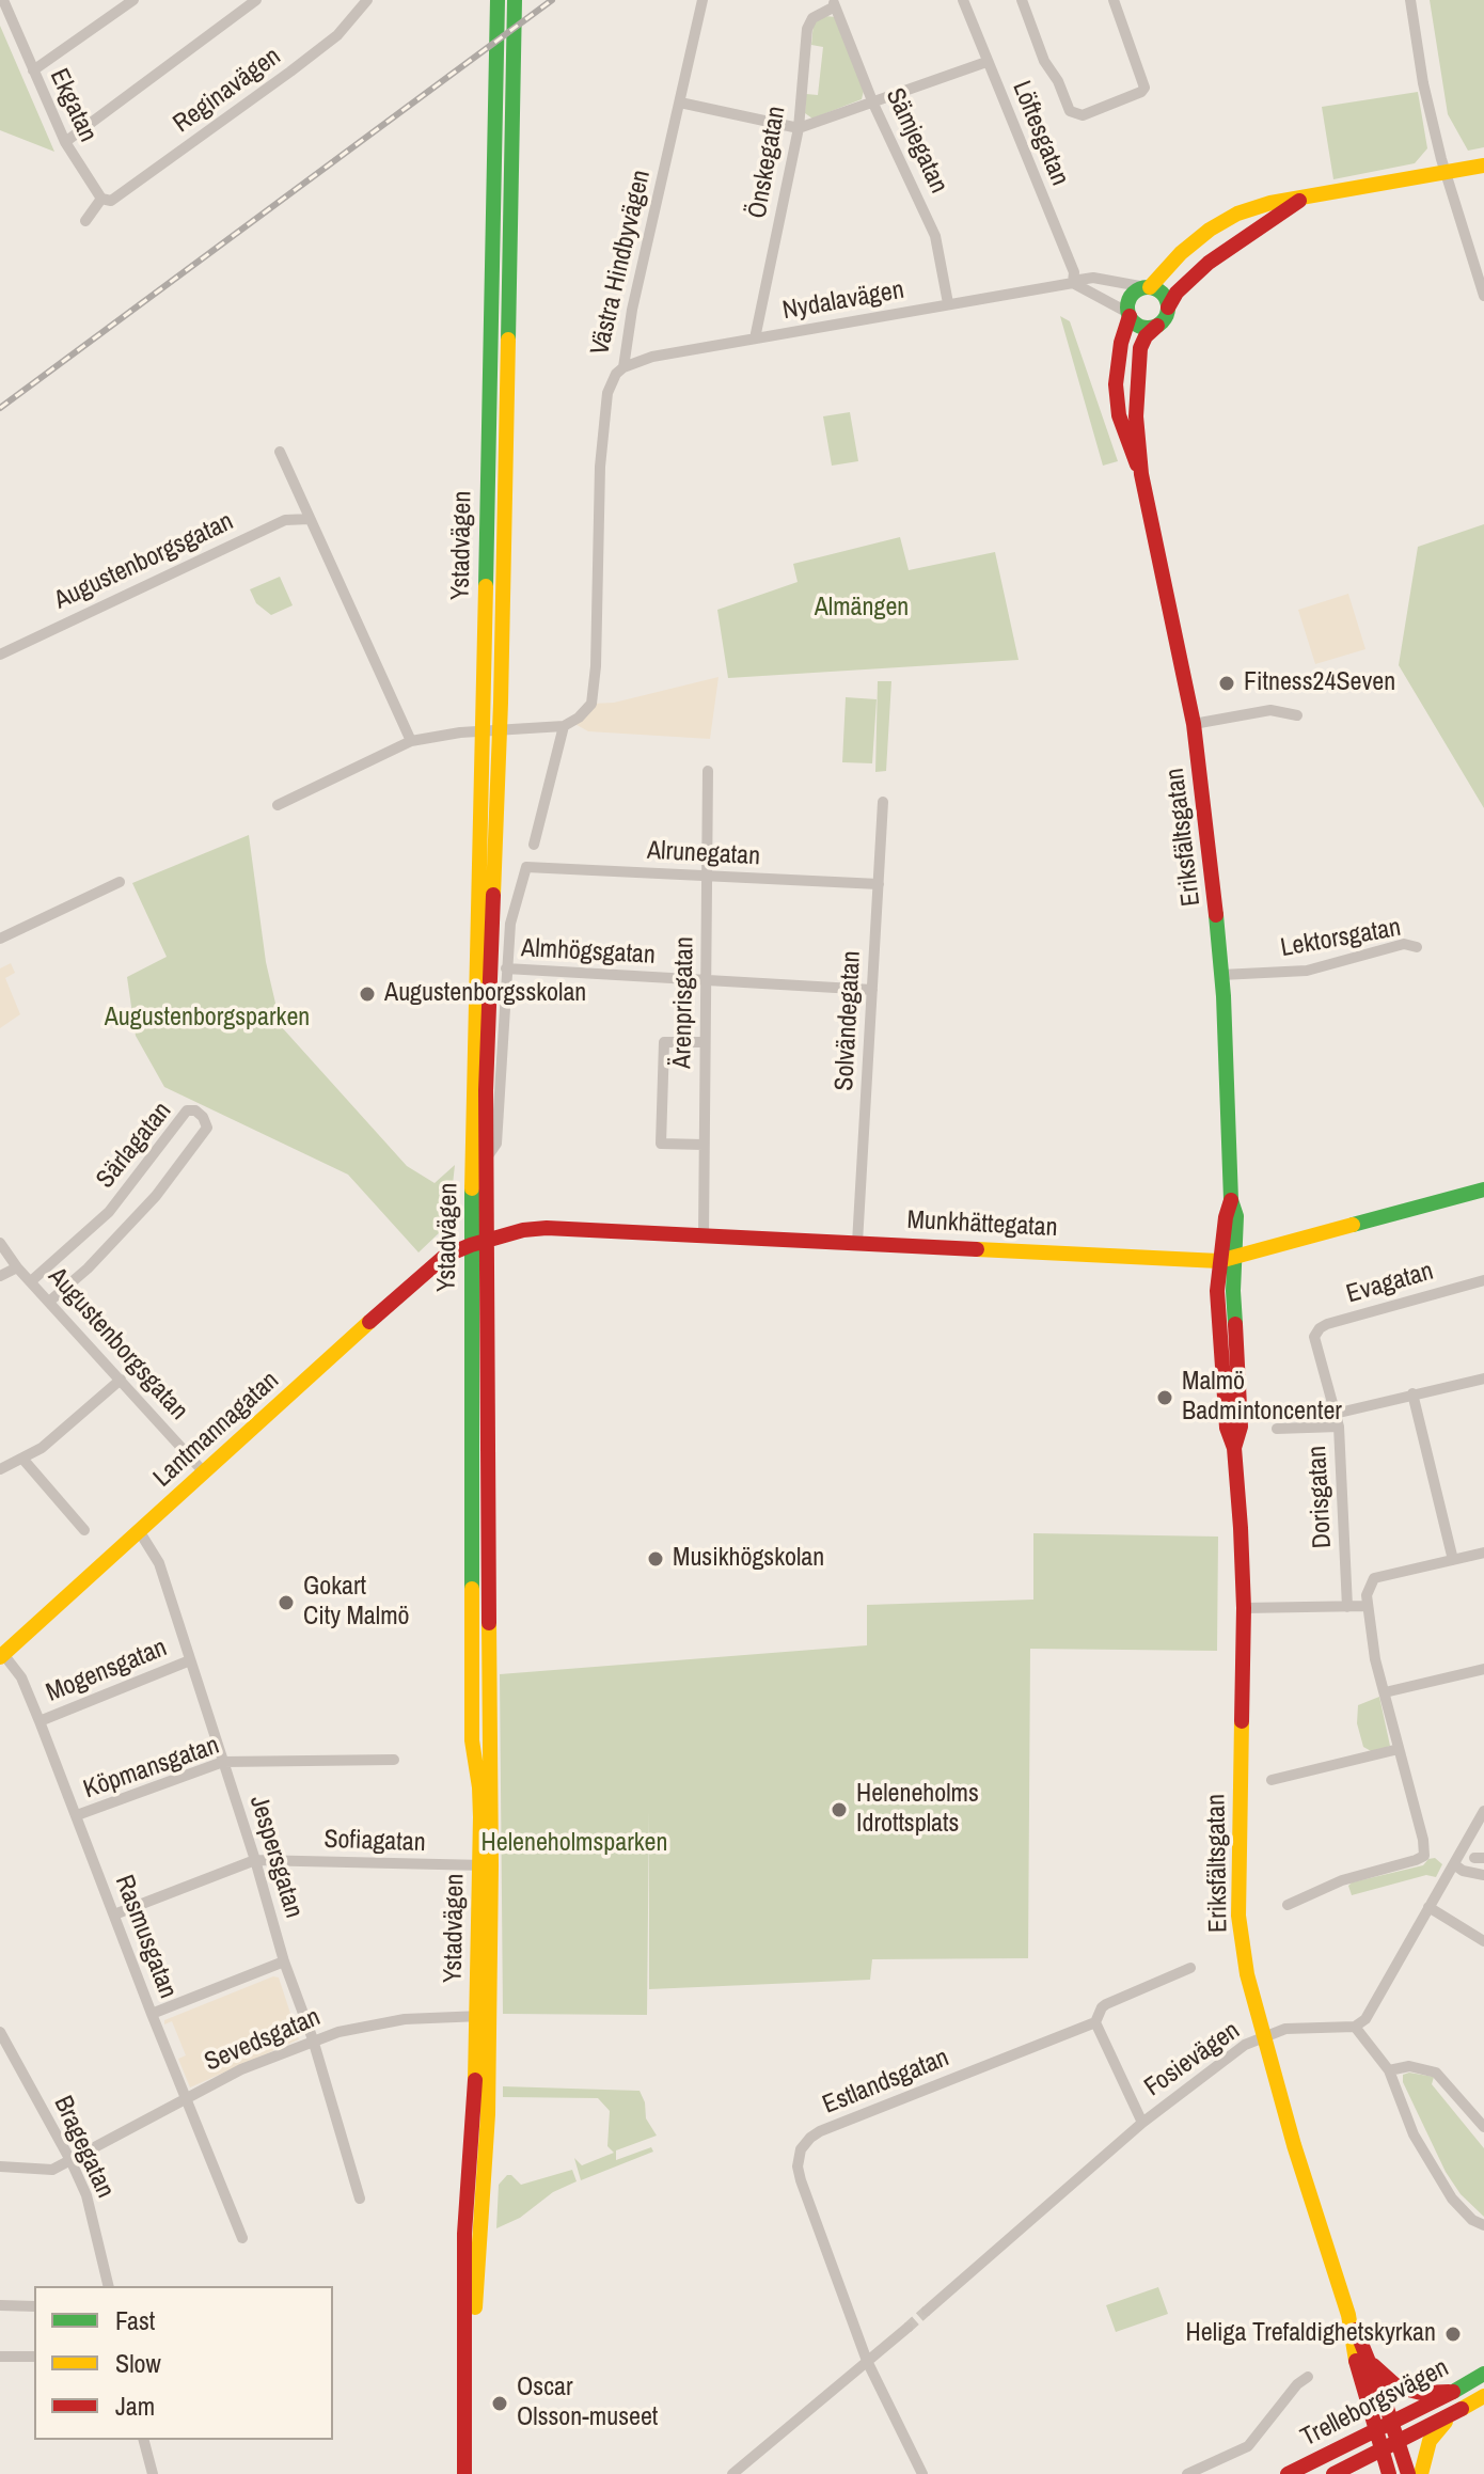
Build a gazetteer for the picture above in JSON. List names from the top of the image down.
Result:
{
  "streets": {
    "main road": [
      "Ystadvägen",
      "Eriksfältsgatan",
      "Munkhättegatan",
      "Lantmannagatan",
      "Trelleborgsvägen"
    ],
    "street": [
      "Reginavägen",
      "Ekgatan",
      "Löftesgatan",
      "Sämjegatan",
      "Önskegatan",
      "Västra Hindbyvägen",
      "Nydalavägen",
      "Augustenborgsgatan",
      "Alrunegatan",
      "Lektorsgatan",
      "Almhögsgatan",
      "Ärenprisgatan",
      "Solvändegatan",
      "Särlagatan",
      "Evagatan",
      "Dorisgatan",
      "Mogensgatan",
      "Köpmansgatan",
      "Sofiagatan",
      "Jespersgatan",
      "Rasmusgatan",
      "Sevedsgatan",
      "Fosievägen",
      "Estlandsgatan",
      "Bragegatan"
    ]
  },
  "crossings": [
    ["Reginavägen", "Ekgatan"],
    ["Löftesgatan", "Nydalavägen"],
    ["Sämjegatan", "Önskegatan"],
    ["Sämjegatan", "Nydalavägen"],
    ["Önskegatan", "Nydalavägen"],
    ["Västra Hindbyvägen", "Nydalavägen"],
    ["Nydalavägen", "Eriksfältsgatan"],
    ["Ystadvägen", "Alrunegatan"],
    ["Ystadvägen", "Almhögsgatan"],
    ["Ystadvägen", "Munkhättegatan"],
    ["Ystadvägen", "Lantmannagatan"],
    ["Ystadvägen", "Sofiagatan"],
    ["Ystadvägen", "Sevedsgatan"],
    ["Augustenborgsgatan", "Särlagatan"],
    ["Augustenborgsgatan", "Lantmannagatan"],
    ["Eriksfältsgatan", "Lektorsgatan"],
    ["Eriksfältsgatan", "Munkhättegatan"],
    ["Eriksfältsgatan", "Fosievägen"],
    ["Eriksfältsgatan", "Trelleborgsvägen"],
    ["Alrunegatan", "Ärenprisgatan"],
    ["Alrunegatan", "Solvändegatan"],
    ["Almhögsgatan", "Ärenprisgatan"],
    ["Almhögsgatan", "Solvändegatan"],
    ["Ärenprisgatan", "Munkhättegatan"],
    ["Solvändegatan", "Munkhättegatan"],
    ["Munkhättegatan", "Lantmannagatan"],
    ["Evagatan", "Dorisgatan"],
    ["Lantmannagatan", "Jespersgatan"],
    ["Lantmannagatan", "Rasmusgatan"],
    ["Mogensgatan", "Jespersgatan"],
    ["Mogensgatan", "Rasmusgatan"],
    ["Köpmansgatan", "Jespersgatan"],
    ["Köpmansgatan", "Rasmusgatan"],
    ["Sofiagatan", "Jespersgatan"],
    ["Sofiagatan", "Rasmusgatan"],
    ["Jespersgatan", "Sevedsgatan"],
    ["Rasmusgatan", "Sevedsgatan"],
    ["Sevedsgatan", "Bragegatan"]
  ],
  "parks": ["Almängen", "Augustenborgsparken", "Heleneholmsparken"],
  "places": [
    "Fitness24Seven",
    "Augustenborgsskolan",
    "Malmö Badmintoncenter",
    "Musikhögskolan",
    "Gokart City Malmö",
    "Heleneholms Idrottsplats",
    "Heliga Trefaldighetskyrkan",
    "Oscar Olsson-museet"
  ],
  "legend": ["Fast", "Slow", "Jam"]
}
